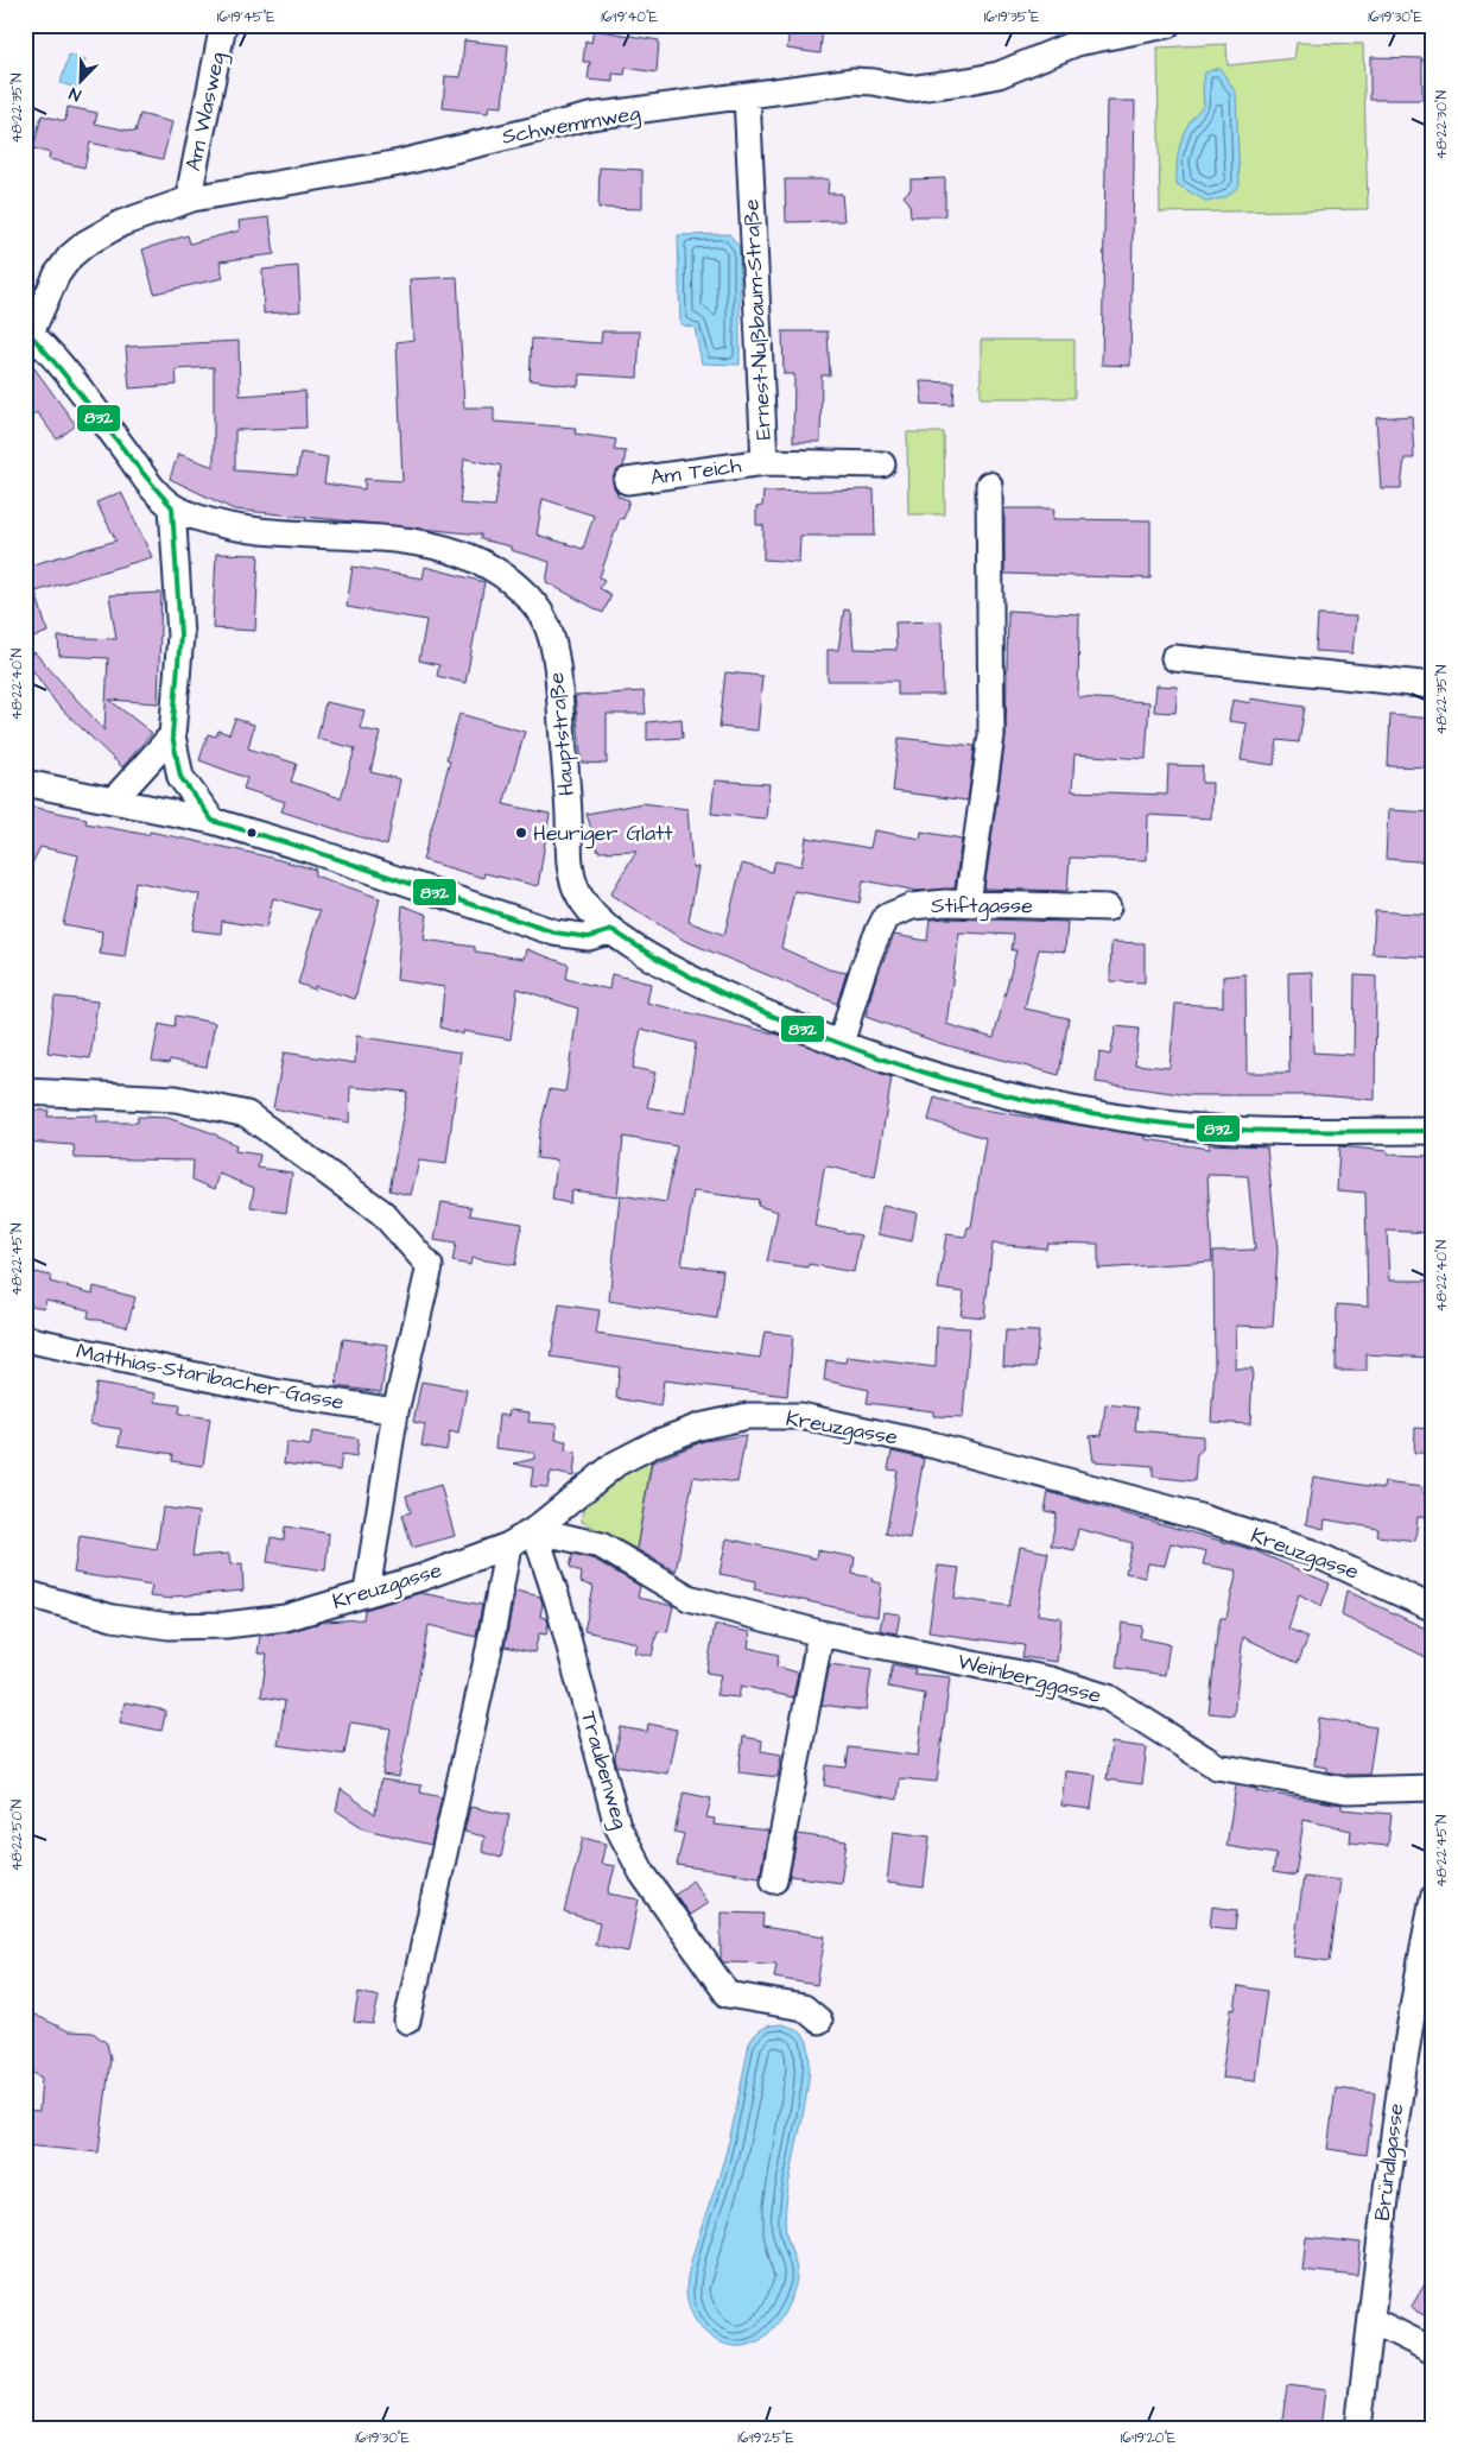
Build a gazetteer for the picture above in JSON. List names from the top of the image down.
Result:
{
  "streets": {
    "street": [
      "Am Wasweg",
      "Schwemmweg",
      "Ernest-Nußbaum-Straße",
      "Am Teich",
      "Hauptstraße",
      "Stiftgasse",
      "Matthias-Staribacher-Gasse",
      "Kreuzgasse",
      "Weinberggasse",
      "Traubenweg",
      "Bründlgasse"
    ]
  },
  "crossings": [
    ["Am Wasweg", "Schwemmweg"],
    ["Schwemmweg", "Ernest-Nußbaum-Straße"],
    ["Schwemmweg", "Hauptstraße"],
    ["Ernest-Nußbaum-Straße", "Am Teich"],
    ["Hauptstraße", "Stiftgasse"],
    ["Kreuzgasse", "Weinberggasse"],
    ["Kreuzgasse", "Traubenweg"],
    ["Weinberggasse", "Traubenweg"]
  ],
  "places": ["Heuriger Glatt"],
  "lines": ["transit line 832"],
  "north": "bottom left",
  "coordinates": [
    "16°19'45\"E",
    "16°19'40\"E",
    "16°19'35\"E",
    "16°19'30\"E",
    "48°22'35\"N",
    "48°22'30\"N",
    "48°22'40\"N",
    "48°22'45\"N",
    "48°22'50\"N",
    "16°19'25\"E",
    "16°19'20\"E"
  ]
}
